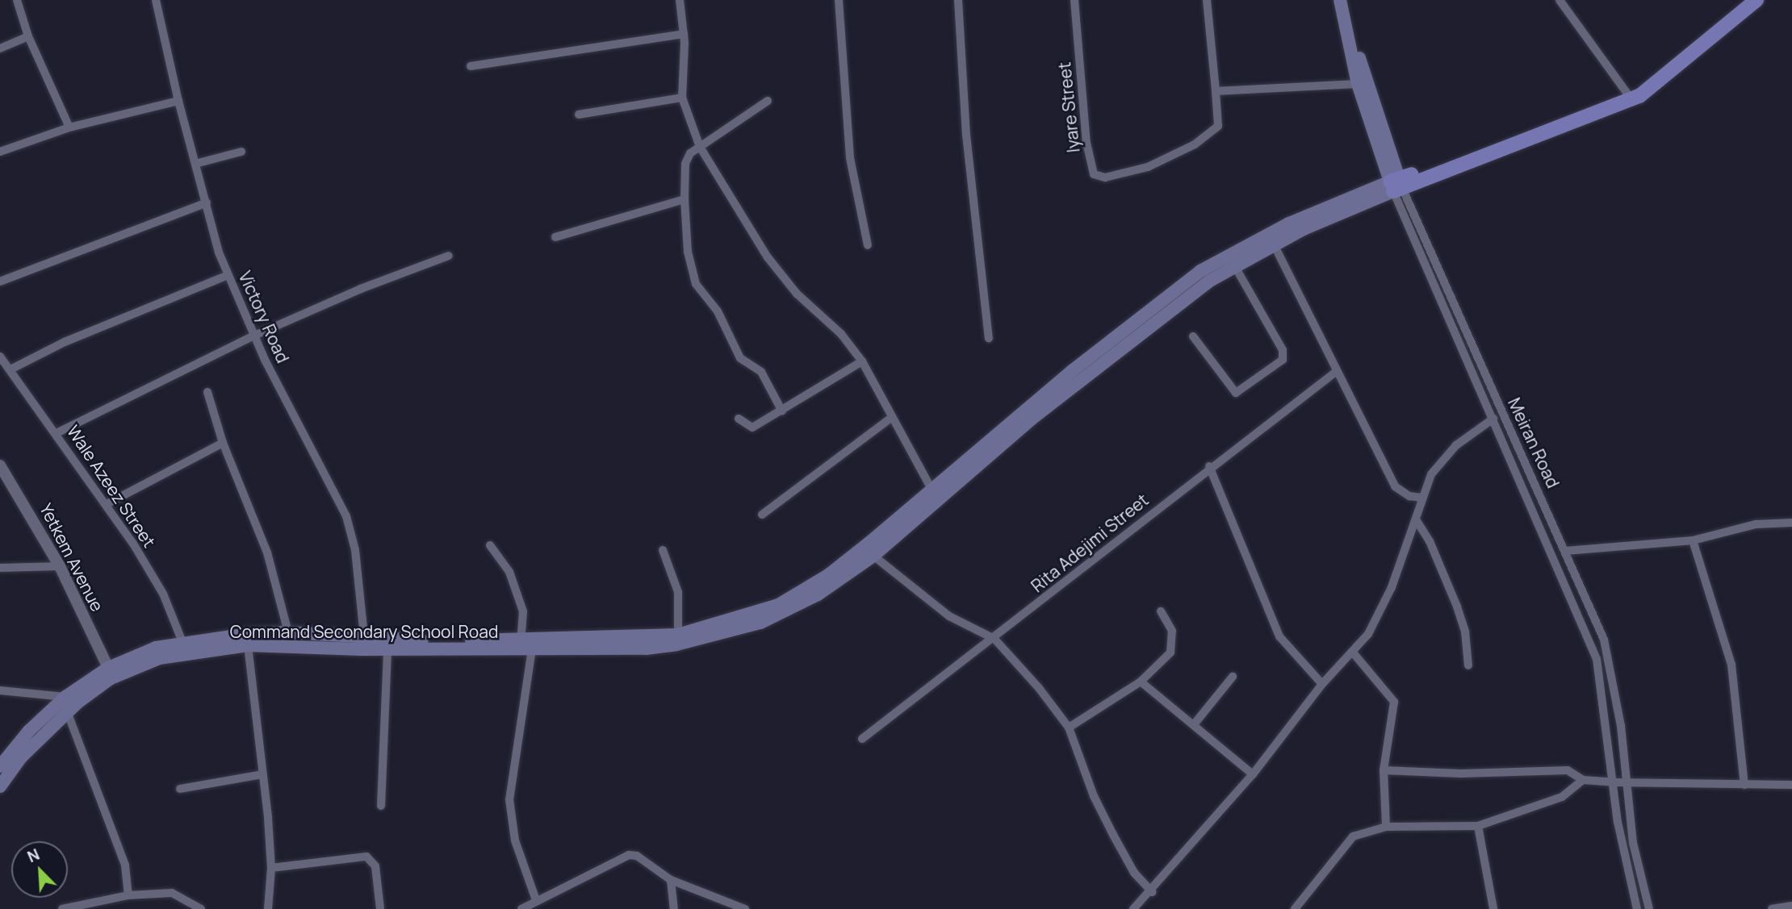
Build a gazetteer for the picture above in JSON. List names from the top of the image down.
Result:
{
  "streets": {
    "main road": ["Meiran Road", "Command Secondary School Road"],
    "street": [
      "Iyare Street",
      "Victory Road",
      "Wale Azeez Street",
      "Rita Adejimi Street",
      "Yetkem Avenue"
    ]
  },
  "crossings": [
    ["Victory Road", "Command Secondary School Road"],
    ["Wale Azeez Street", "Command Secondary School Road"],
    ["Yetkem Avenue", "Command Secondary School Road"]
  ],
  "north": "top left"
}
